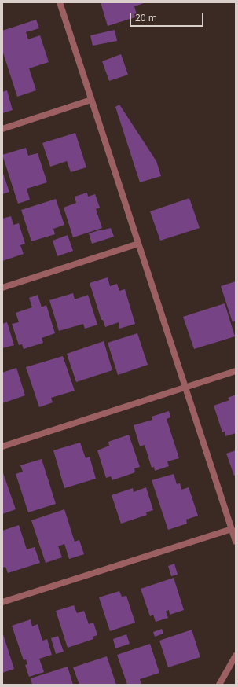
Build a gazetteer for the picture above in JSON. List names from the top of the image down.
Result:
{
  "scale_bar": "20 m"
}
